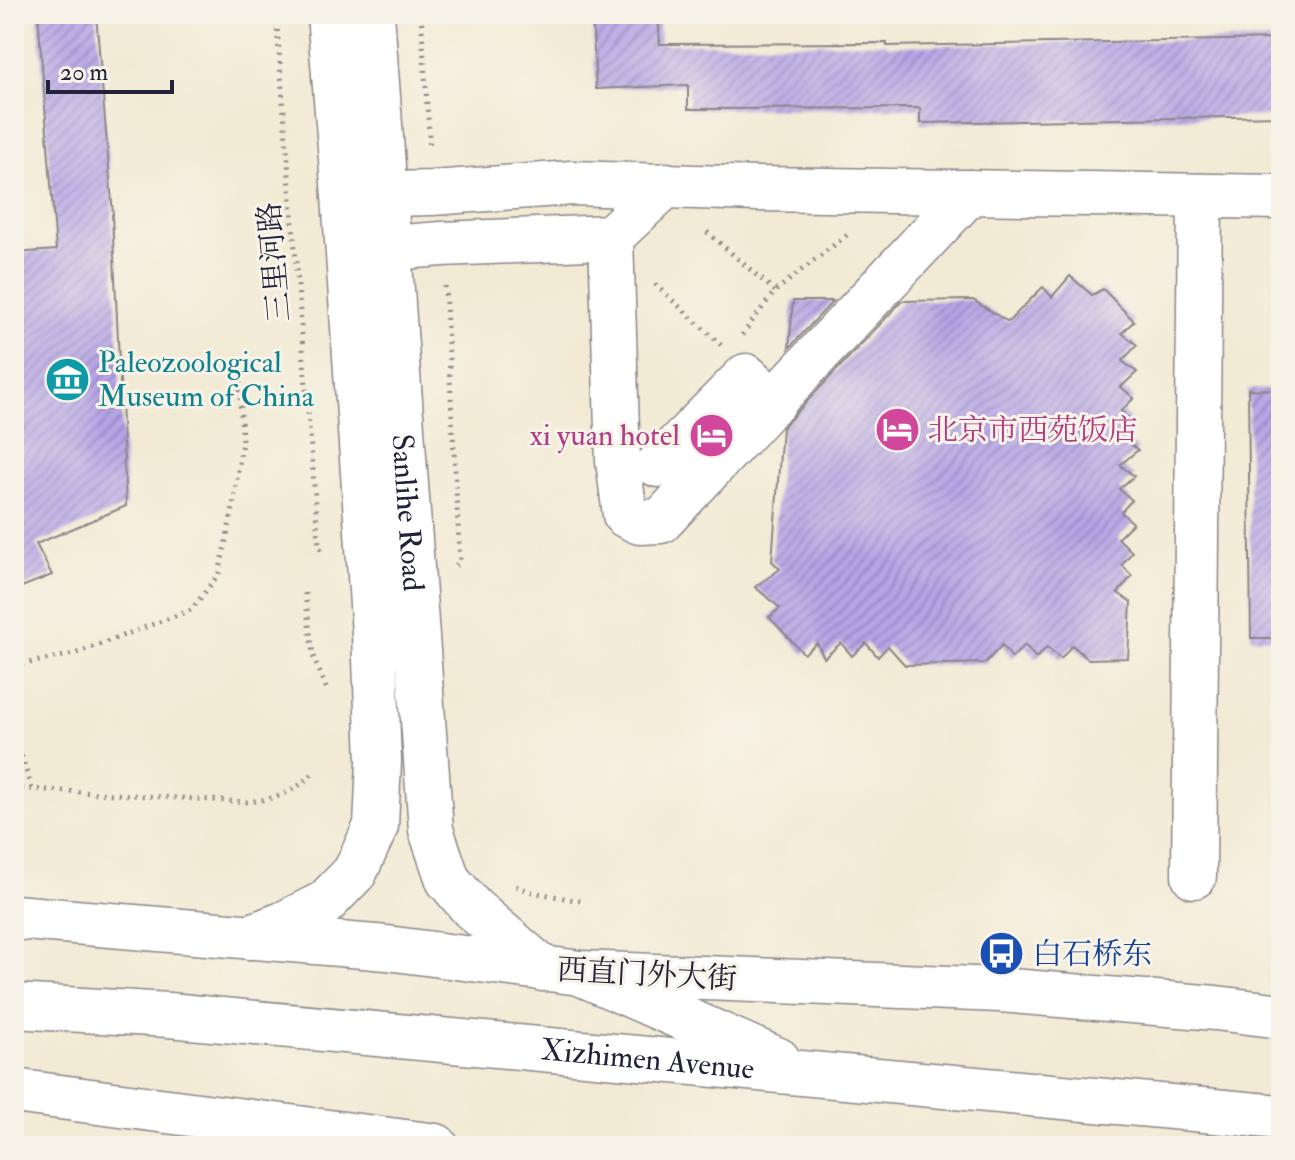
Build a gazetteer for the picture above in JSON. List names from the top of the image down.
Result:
{
  "streets": {
    "main road": ["Sanlihe Road", "西直门外大街", "Xizhimen Avenue"],
    "path": ["三里河路"]
  },
  "crossings": [
    ["Sanlihe Road", "西直门外大街"]
  ],
  "places": {
    "museum": ["Paleozoological Museum of China"],
    "hotel": ["北京市西苑饭店", "xi yuan hotel"],
    "bus stop": ["白石桥东"]
  },
  "scale_bar": "20 m"
}
